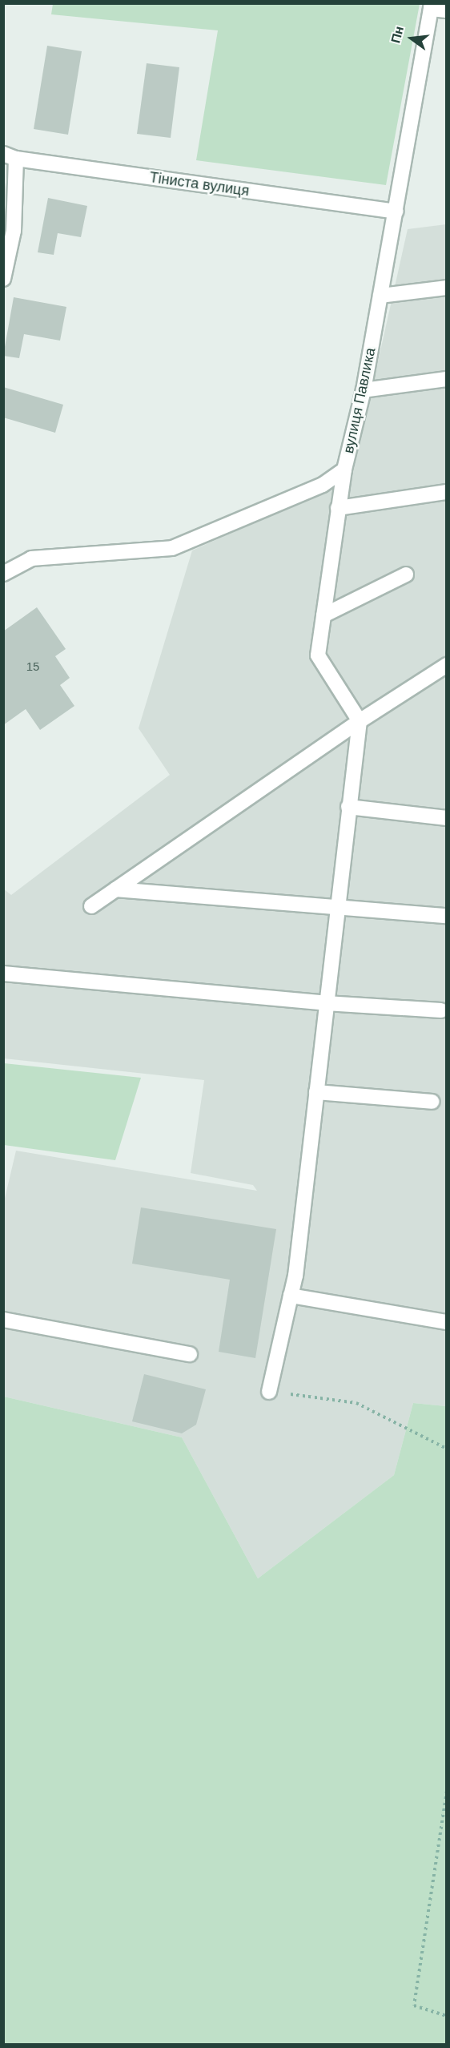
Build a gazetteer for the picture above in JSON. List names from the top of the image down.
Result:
{
  "streets": {
    "street": ["Тіниста вулиця", "вулиця Павлика"]
  },
  "crossings": [
    ["Тіниста вулиця", "вулиця Павлика"]
  ],
  "house_numbers": ["15"],
  "north": "left"
}
